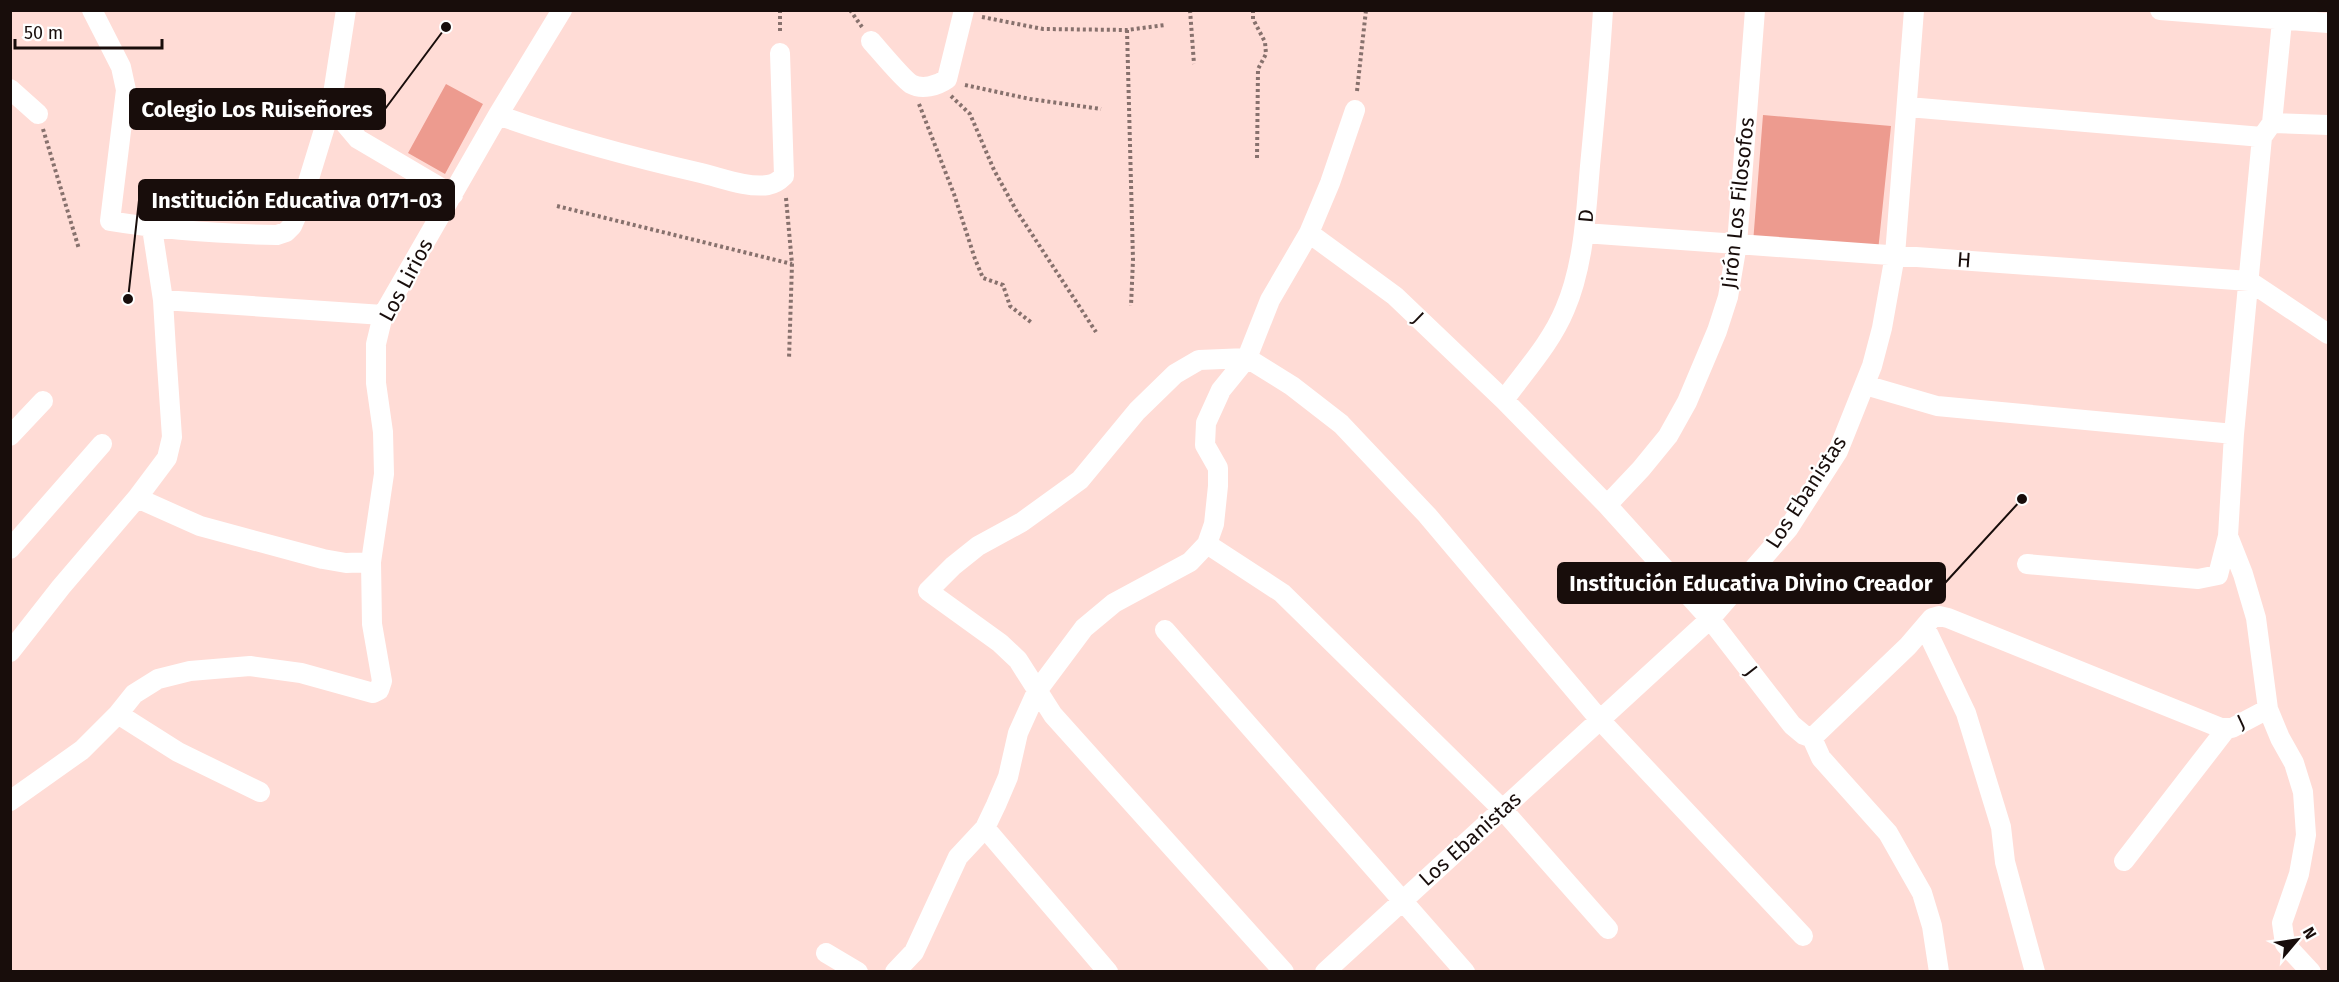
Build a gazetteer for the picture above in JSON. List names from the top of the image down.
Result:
{
  "streets": {
    "street": [
      "Jirón Los Filosofos",
      "D",
      "H",
      "Los Lirios",
      "J",
      "Los Ebanistas"
    ]
  },
  "crossings": [
    ["Jirón Los Filosofos", "H"],
    ["Jirón Los Filosofos", "J"],
    ["D", "H"],
    ["D", "J"],
    ["H", "Los Ebanistas"],
    ["J", "Los Ebanistas"]
  ],
  "places": ["Colegio Los Ruiseñores", "Institución Educativa 0171-03", "Institución Educativa Divino Creador"],
  "scale_bar": "50 m",
  "north": "top right"
}
